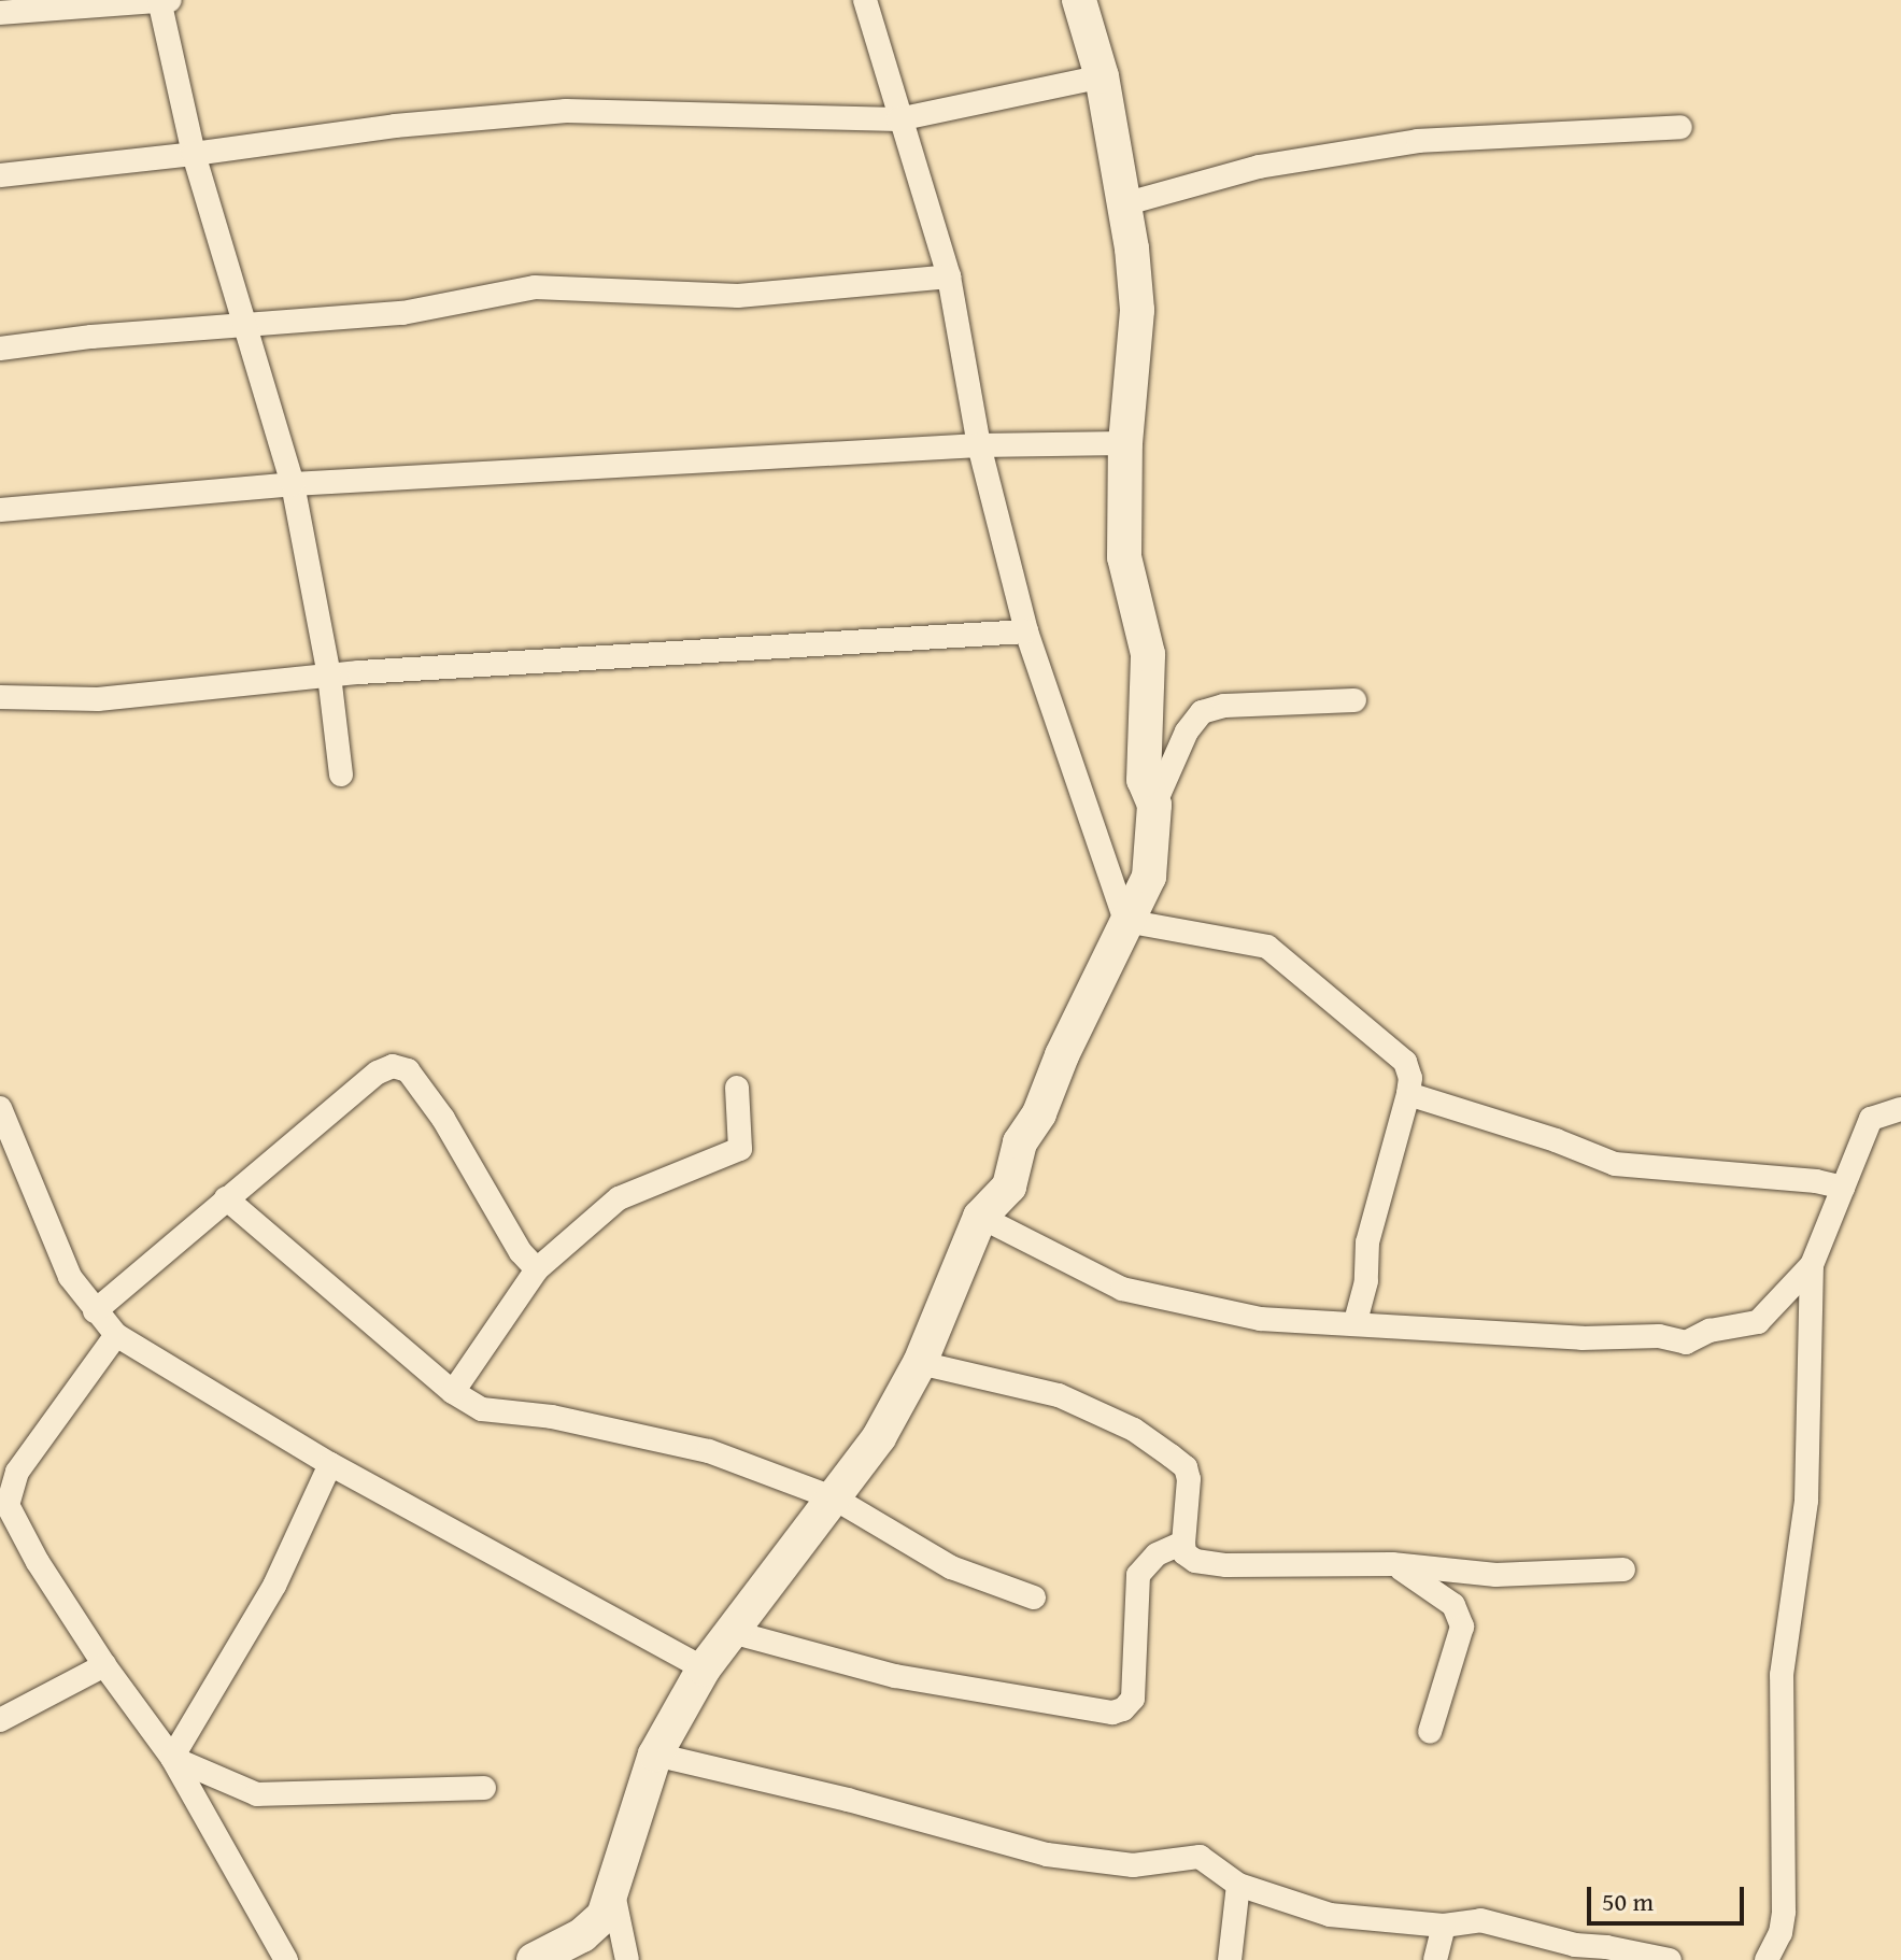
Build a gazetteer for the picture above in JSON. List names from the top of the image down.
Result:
{
  "scale_bar": "50 m"
}
